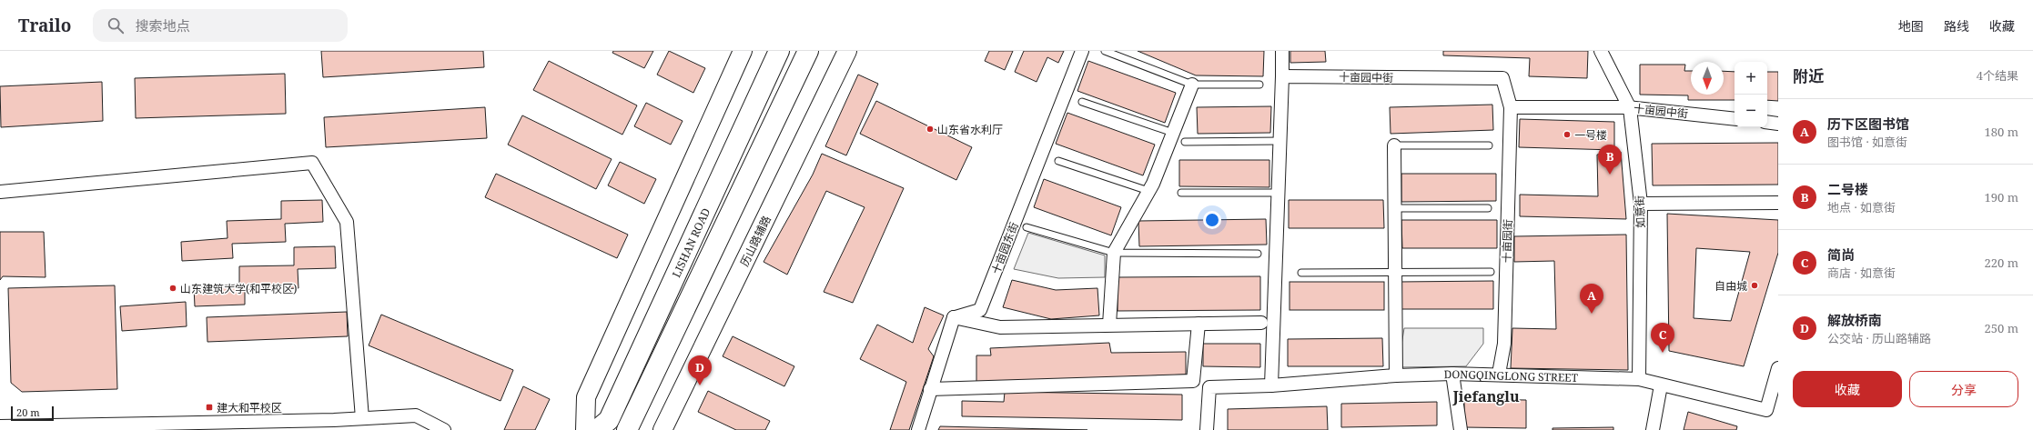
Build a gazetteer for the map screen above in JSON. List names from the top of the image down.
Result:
{
  "streets": {
    "main road": ["LISHAN ROAD"],
    "street": [
      "十亩园中街",
      "如意街",
      "历山路辅路",
      "十亩园街",
      "十亩园东街",
      "DONGQINGLONG STREET"
    ]
  },
  "crossings": [
    ["十亩园中街", "如意街"],
    ["十亩园中街", "十亩园街"],
    ["如意街", "DONGQINGLONG STREET"],
    ["十亩园街", "DONGQINGLONG STREET"]
  ],
  "districts": ["Jiefanglu"],
  "places": {
    "other": [
      "山东省水利厅",
      "一号楼",
      "自由城",
      "山东建筑大学(和平校区)"
    ],
    "transit": ["建大和平校区"]
  },
  "scale_bar": "20 m",
  "north": "bottom",
  "page": {
    "header": "Trailo",
    "search": "搜索地点",
    "nav": ["地图", "路线", "收藏"],
    "heading": ["附近", "4个结果"],
    "map_buttons": ["+", "−"],
    "list": [
      {
        "mark": "A",
        "name": "历下区图书馆",
        "note": "图书馆 · 如意街",
        "value": "180 m"
      },
      {
        "mark": "B",
        "name": "二号楼",
        "note": "地点 · 如意街",
        "value": "190 m"
      },
      {
        "mark": "C",
        "name": "简尚",
        "note": "商店 · 如意街",
        "value": "220 m"
      },
      {
        "mark": "D",
        "name": "解放桥南",
        "note": "公交站 · 历山路辅路",
        "value": "250 m"
      }
    ],
    "pins": [
      "B",
      "A",
      "C",
      "D"
    ],
    "buttons": ["收藏", "分享"],
    "scale": "20 m"
  }
}
